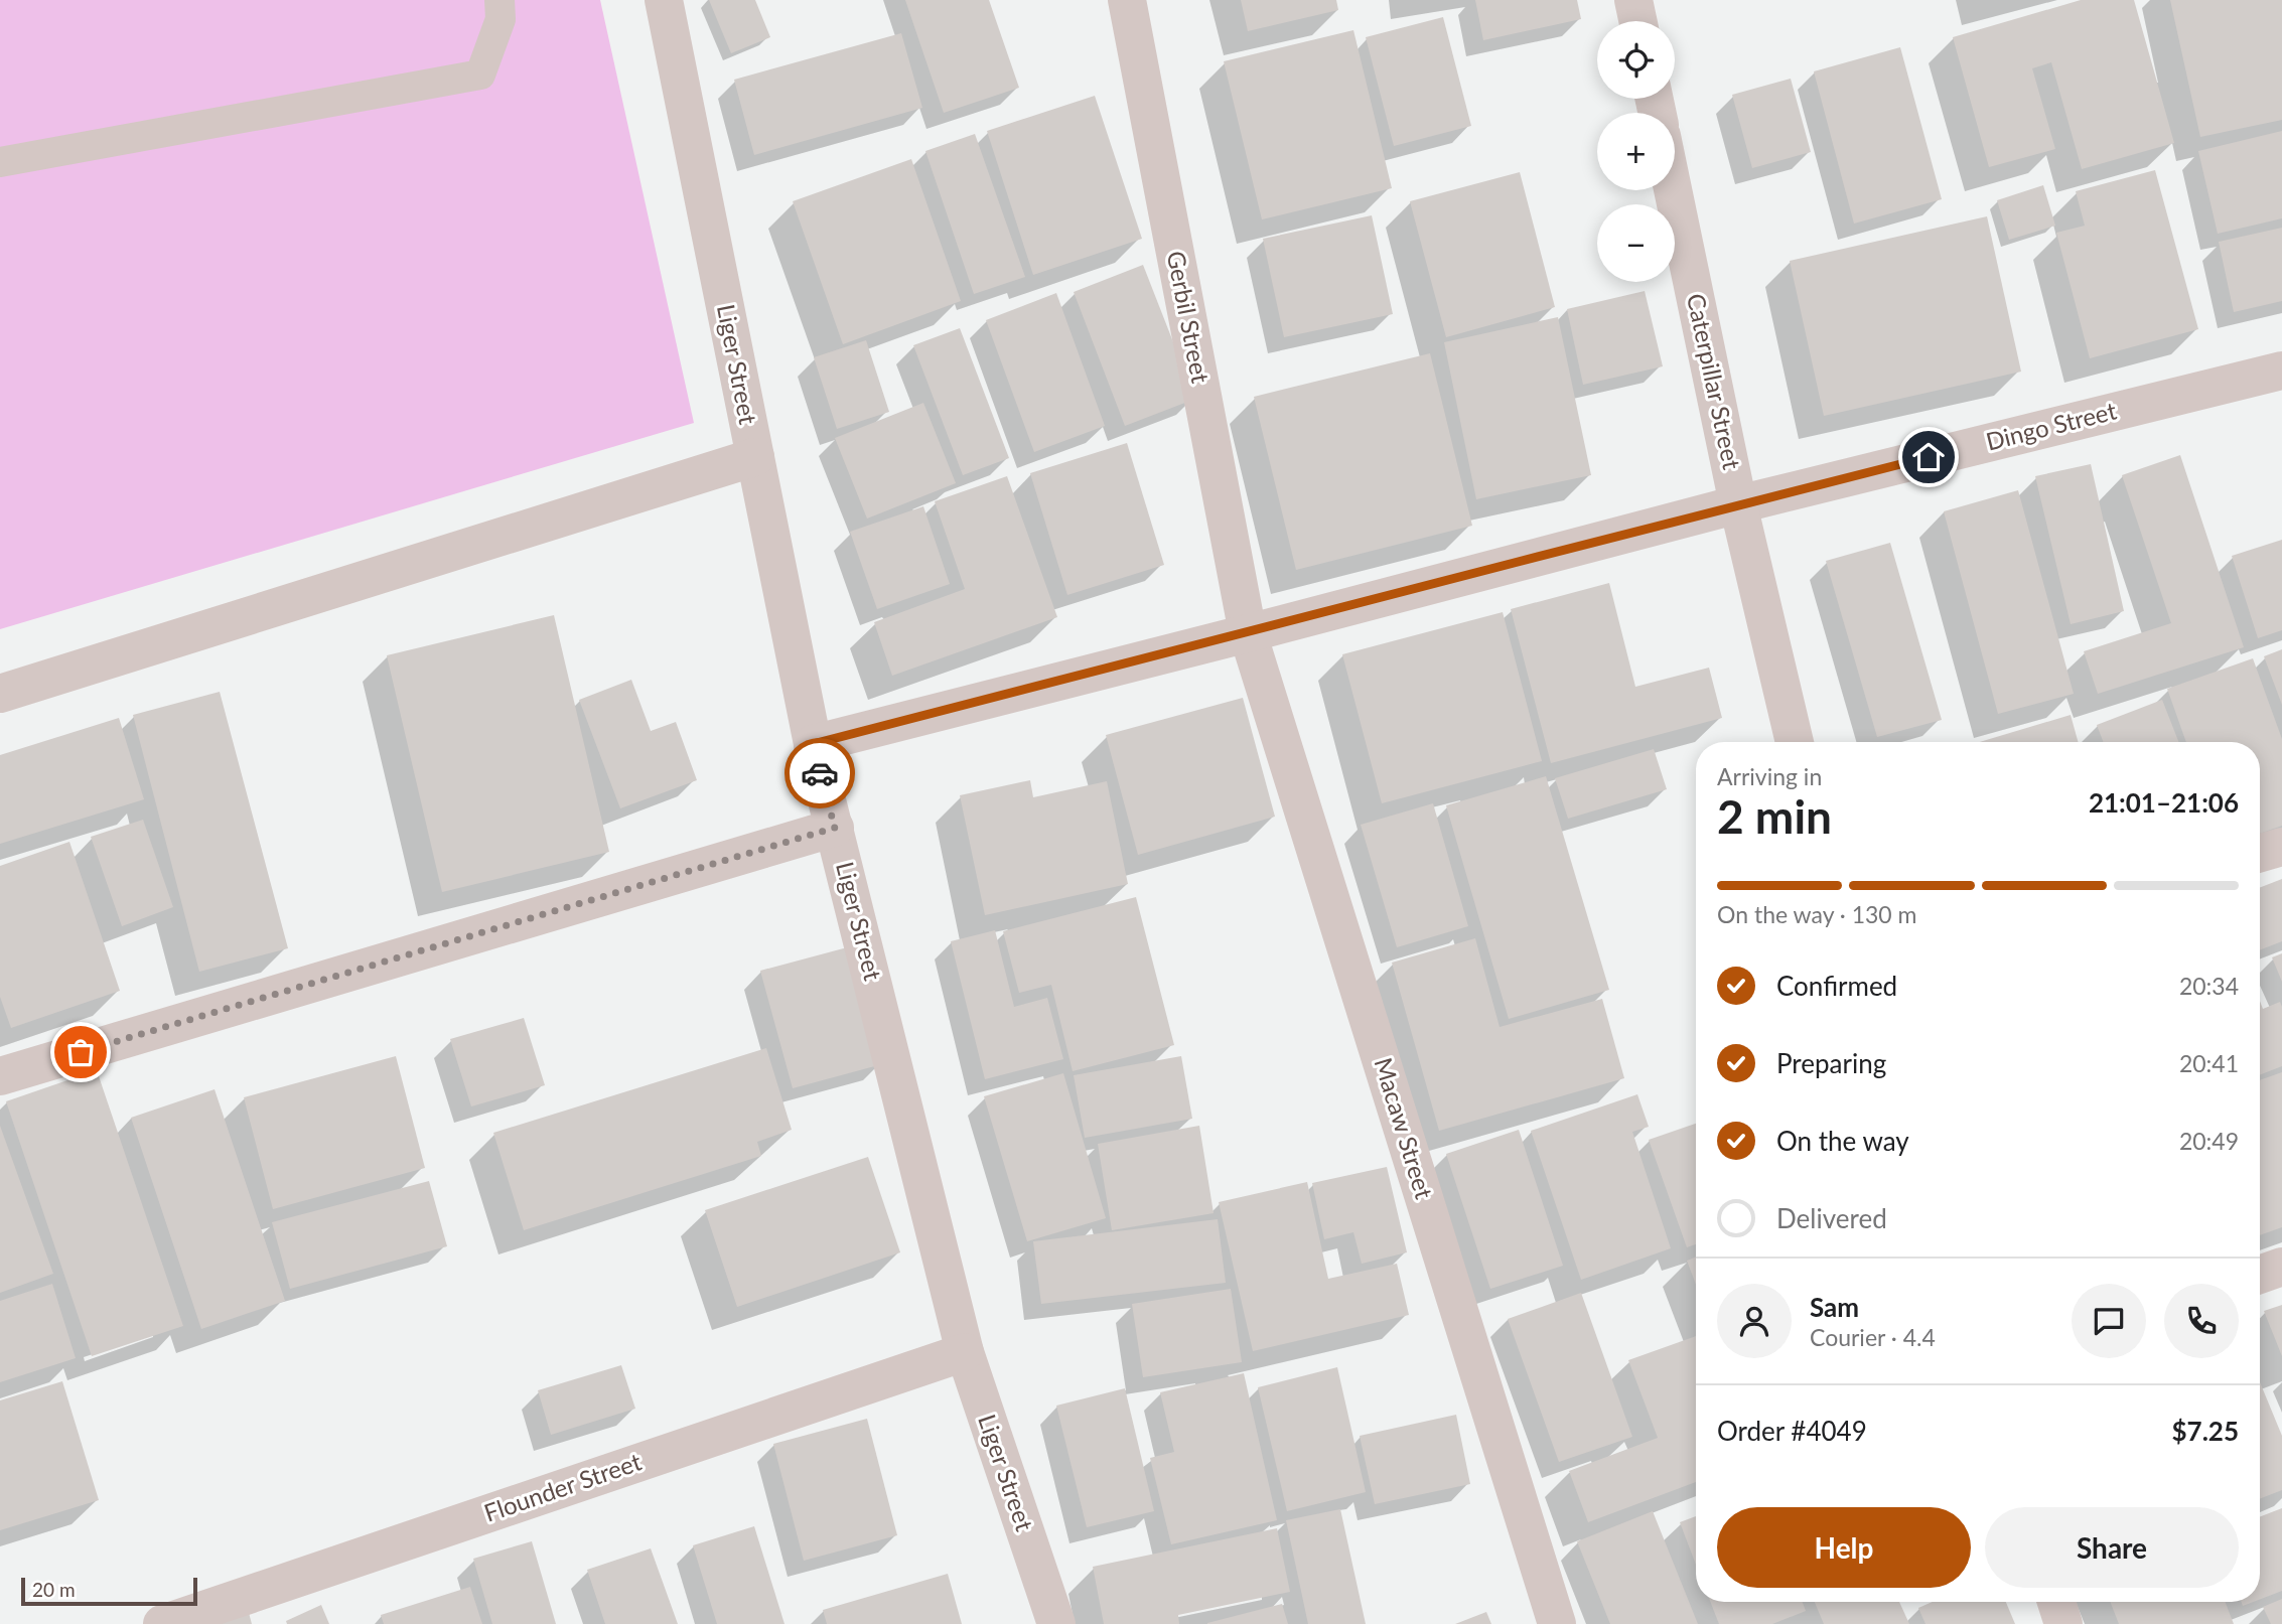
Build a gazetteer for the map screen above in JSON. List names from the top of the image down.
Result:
{
  "streets": {
    "street": [
      "Gerbil Street",
      "Liger Street",
      "Caterpillar Street",
      "Dingo Street",
      "Macaw Street",
      "Flounder Street"
    ]
  },
  "crossings": [
    ["Gerbil Street", "Macaw Street"],
    ["Liger Street", "Flounder Street"],
    ["Caterpillar Street", "Dingo Street"]
  ],
  "scale_bar": "20 m",
  "page": {
    "map_buttons": ["+", "−"],
    "heading": ["2 min", "Arriving in", "21:01–21:06"],
    "panel": [
      "Sam",
      "Courier · 4.4",
      "Order #4049",
      "$7.25"
    ],
    "bar": "On the way · 130 m",
    "list": [
      ["Confirmed", "20:34"],
      ["Preparing", "20:41"],
      ["On the way", "20:49"],
      "Delivered"
    ],
    "buttons": ["Help", "Share"],
    "scale": "20 m"
  }
}
